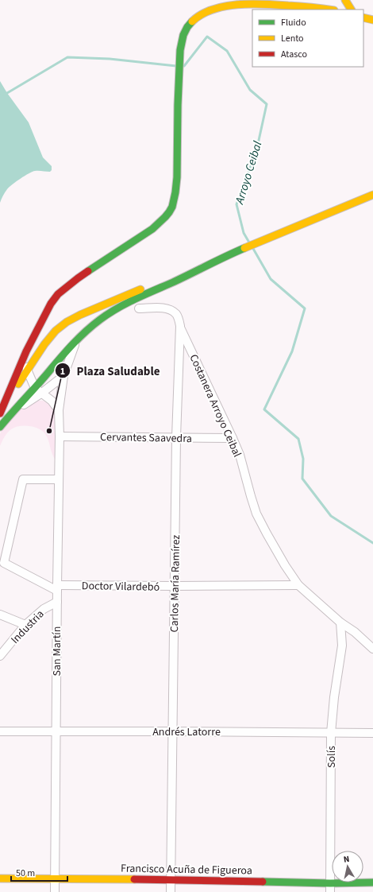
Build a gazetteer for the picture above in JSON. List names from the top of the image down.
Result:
{
  "streets": {
    "street": [
      "Costanera Arroyo Ceibal",
      "Cervantes Saavedra",
      "Carlos María Ramírez",
      "Doctor Vilardebó",
      "Industria",
      "San Martín",
      "Andrés Latorre",
      "Solís",
      "Francisco Acuña de Figueroa"
    ]
  },
  "crossings": [
    ["Costanera Arroyo Ceibal", "Cervantes Saavedra"],
    ["Costanera Arroyo Ceibal", "Carlos María Ramírez"],
    ["Costanera Arroyo Ceibal", "Doctor Vilardebó"],
    ["Costanera Arroyo Ceibal", "Solís"],
    ["Cervantes Saavedra", "Carlos María Ramírez"],
    ["Cervantes Saavedra", "San Martín"],
    ["Carlos María Ramírez", "Doctor Vilardebó"],
    ["Carlos María Ramírez", "Andrés Latorre"],
    ["Carlos María Ramírez", "Francisco Acuña de Figueroa"],
    ["Doctor Vilardebó", "San Martín"],
    ["Industria", "San Martín"],
    ["San Martín", "Andrés Latorre"],
    ["San Martín", "Francisco Acuña de Figueroa"],
    ["Andrés Latorre", "Solís"],
    ["Solís", "Francisco Acuña de Figueroa"]
  ],
  "water": ["Arroyo Ceibal"],
  "places": ["Plaza Saludable"],
  "legend": ["Fluido", "Lento", "Atasco"],
  "scale_bar": "50 m",
  "north": "top"
}
